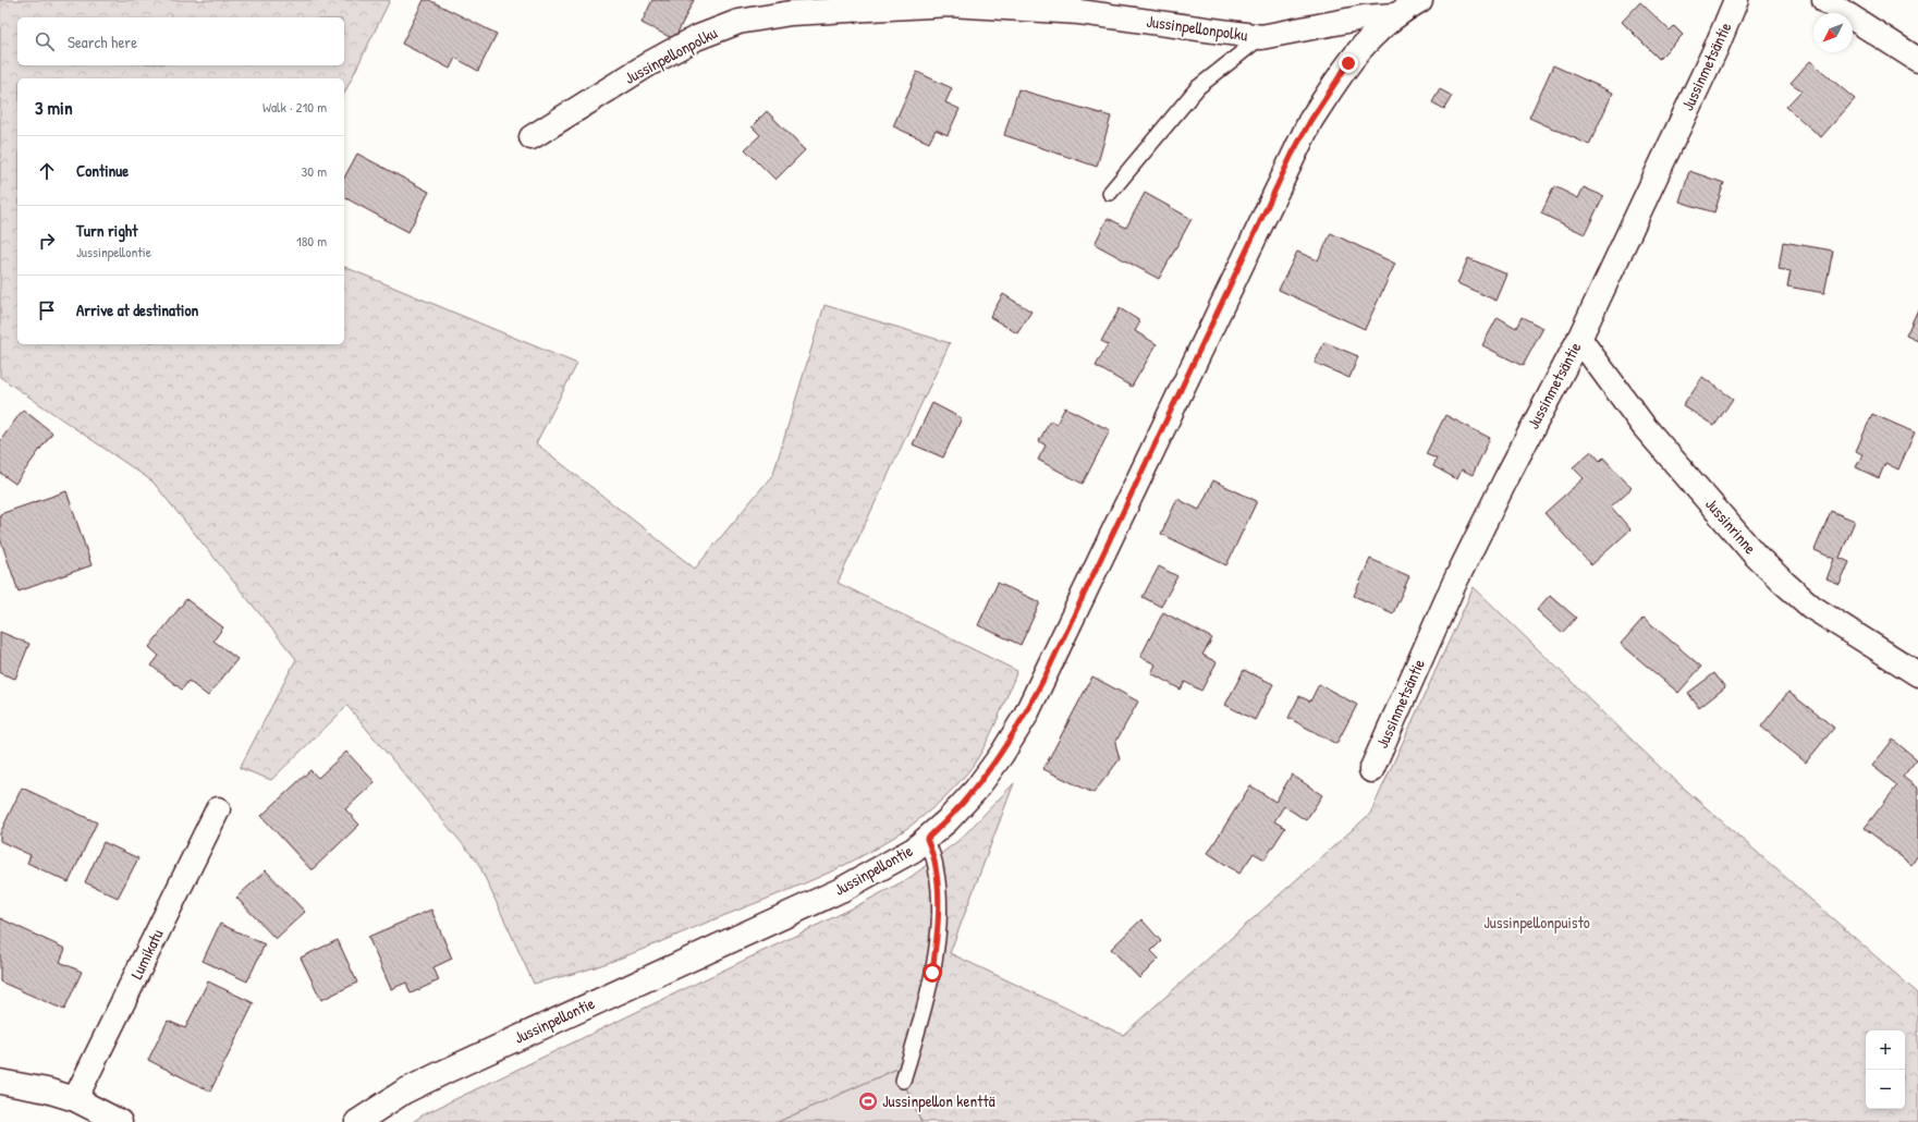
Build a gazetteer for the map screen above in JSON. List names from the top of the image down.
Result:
{
  "streets": {
    "street": [
      "Jussinpellonpolku",
      "Jussinmetsäntie",
      "Jussinrinne",
      "Jussinpellontie",
      "Lumikatu"
    ]
  },
  "crossings": [
    ["Jussinpellonpolku", "Jussinpellontie"],
    ["Jussinmetsäntie", "Jussinrinne"]
  ],
  "parks": ["Jussinpellonpuisto"],
  "places": {
    "sports": ["Jussinpellon kenttä"]
  },
  "north": "bottom left",
  "page": {
    "search": "Search here",
    "heading": ["3 min", "Walk · 210 m"],
    "list": [
      ["Continue", "30 m"],
      ["Turn right", "Jussinpellontie", "180 m"],
      "Arrive at destination"
    ],
    "map_buttons": ["+", "−"]
  }
}
